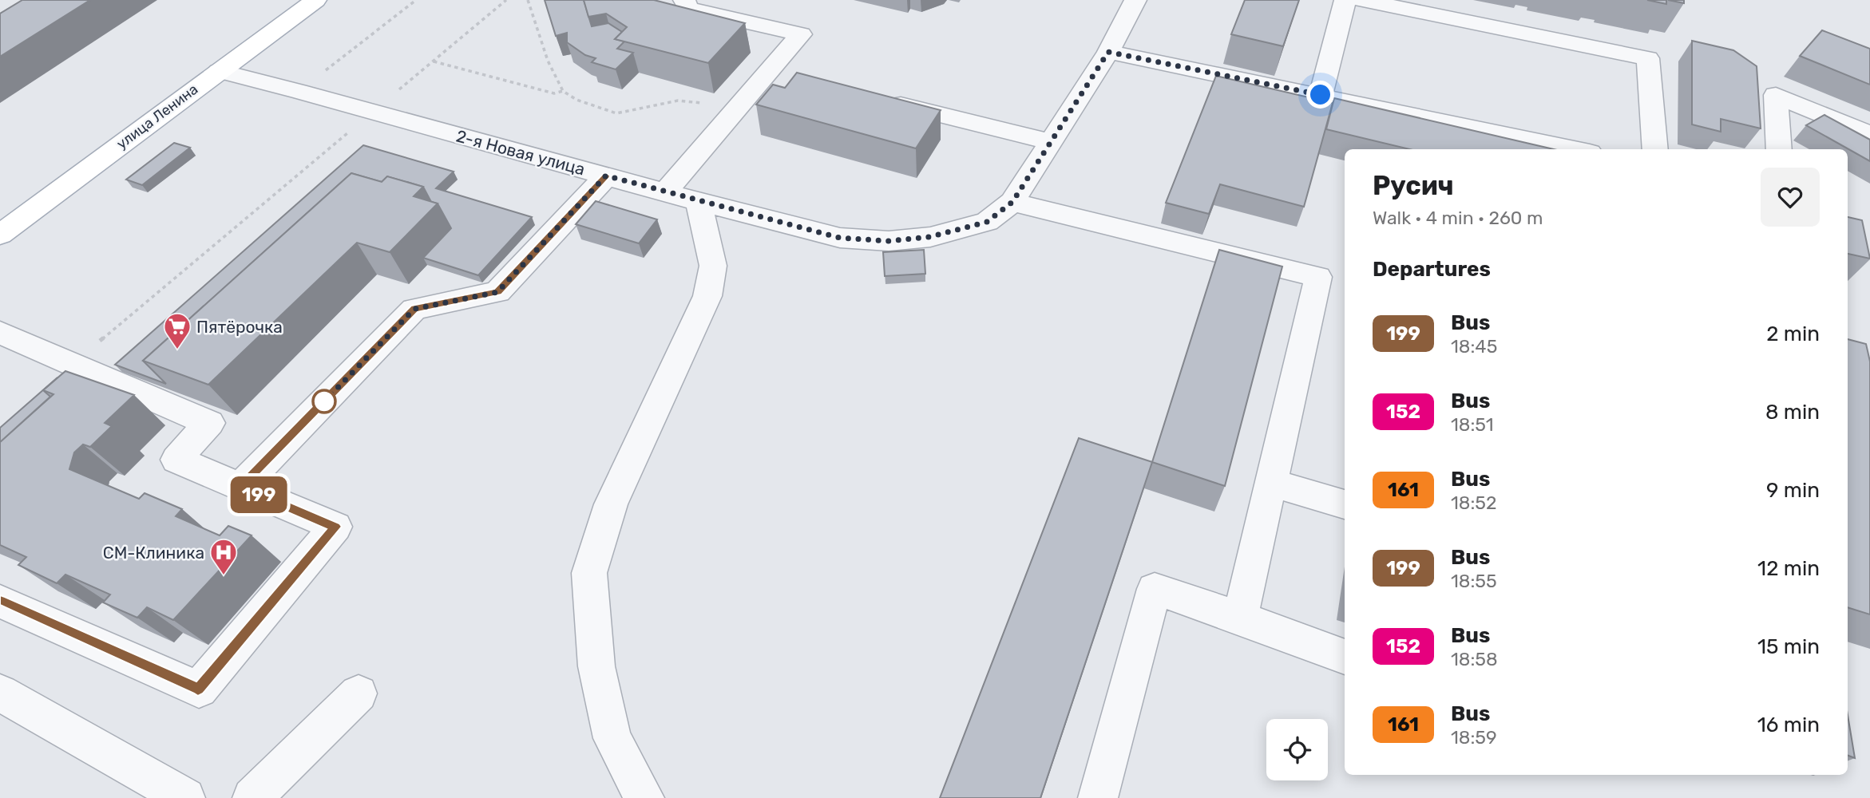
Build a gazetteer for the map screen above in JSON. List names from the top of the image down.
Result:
{
  "streets": {
    "main road": ["улица Ленина"],
    "street": ["2-я Новая улица"]
  },
  "crossings": [
    ["улица Ленина", "2-я Новая улица"]
  ],
  "places": {
    "supermarket": ["Пятёрочка"],
    "hospital": ["СМ-Клиника"]
  },
  "lines": ["bus line 199"],
  "page": {
    "on_map": "199",
    "heading": [
      ["Русич", "Walk · 4 min · 260 m"],
      "Departures"
    ],
    "list": [
      {
        "mark": "199",
        "name": "Bus",
        "note": "18:45",
        "value": "2 min"
      },
      {
        "mark": "152",
        "name": "Bus",
        "note": "18:51",
        "value": "8 min"
      },
      {
        "mark": "161",
        "name": "Bus",
        "note": "18:52",
        "value": "9 min"
      },
      {
        "mark": "199",
        "name": "Bus",
        "note": "18:55",
        "value": "12 min"
      },
      {
        "mark": "152",
        "name": "Bus",
        "note": "18:58",
        "value": "15 min"
      },
      {
        "mark": "161",
        "name": "Bus",
        "note": "18:59",
        "value": "16 min"
      }
    ]
  }
}
